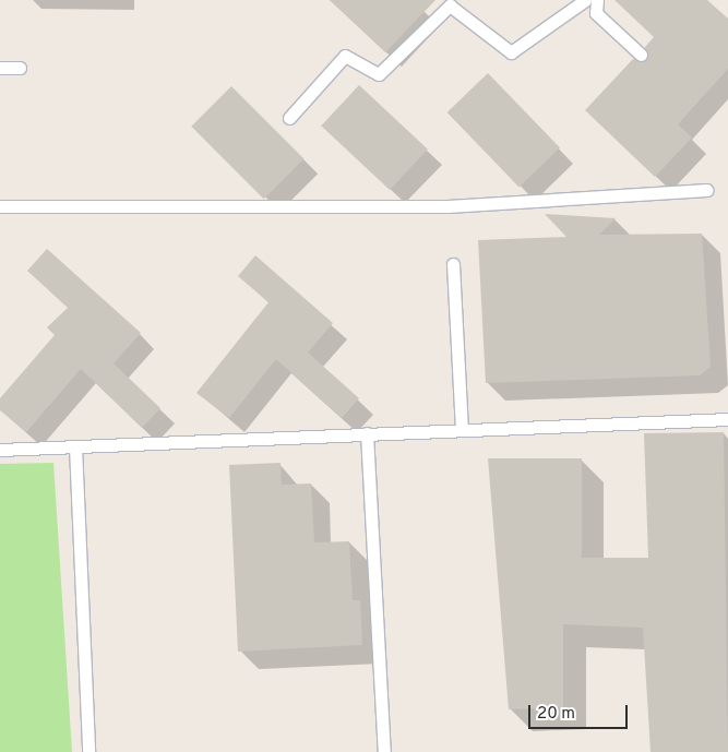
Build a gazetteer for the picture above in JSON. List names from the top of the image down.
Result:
{
  "scale_bar": "20 m"
}
